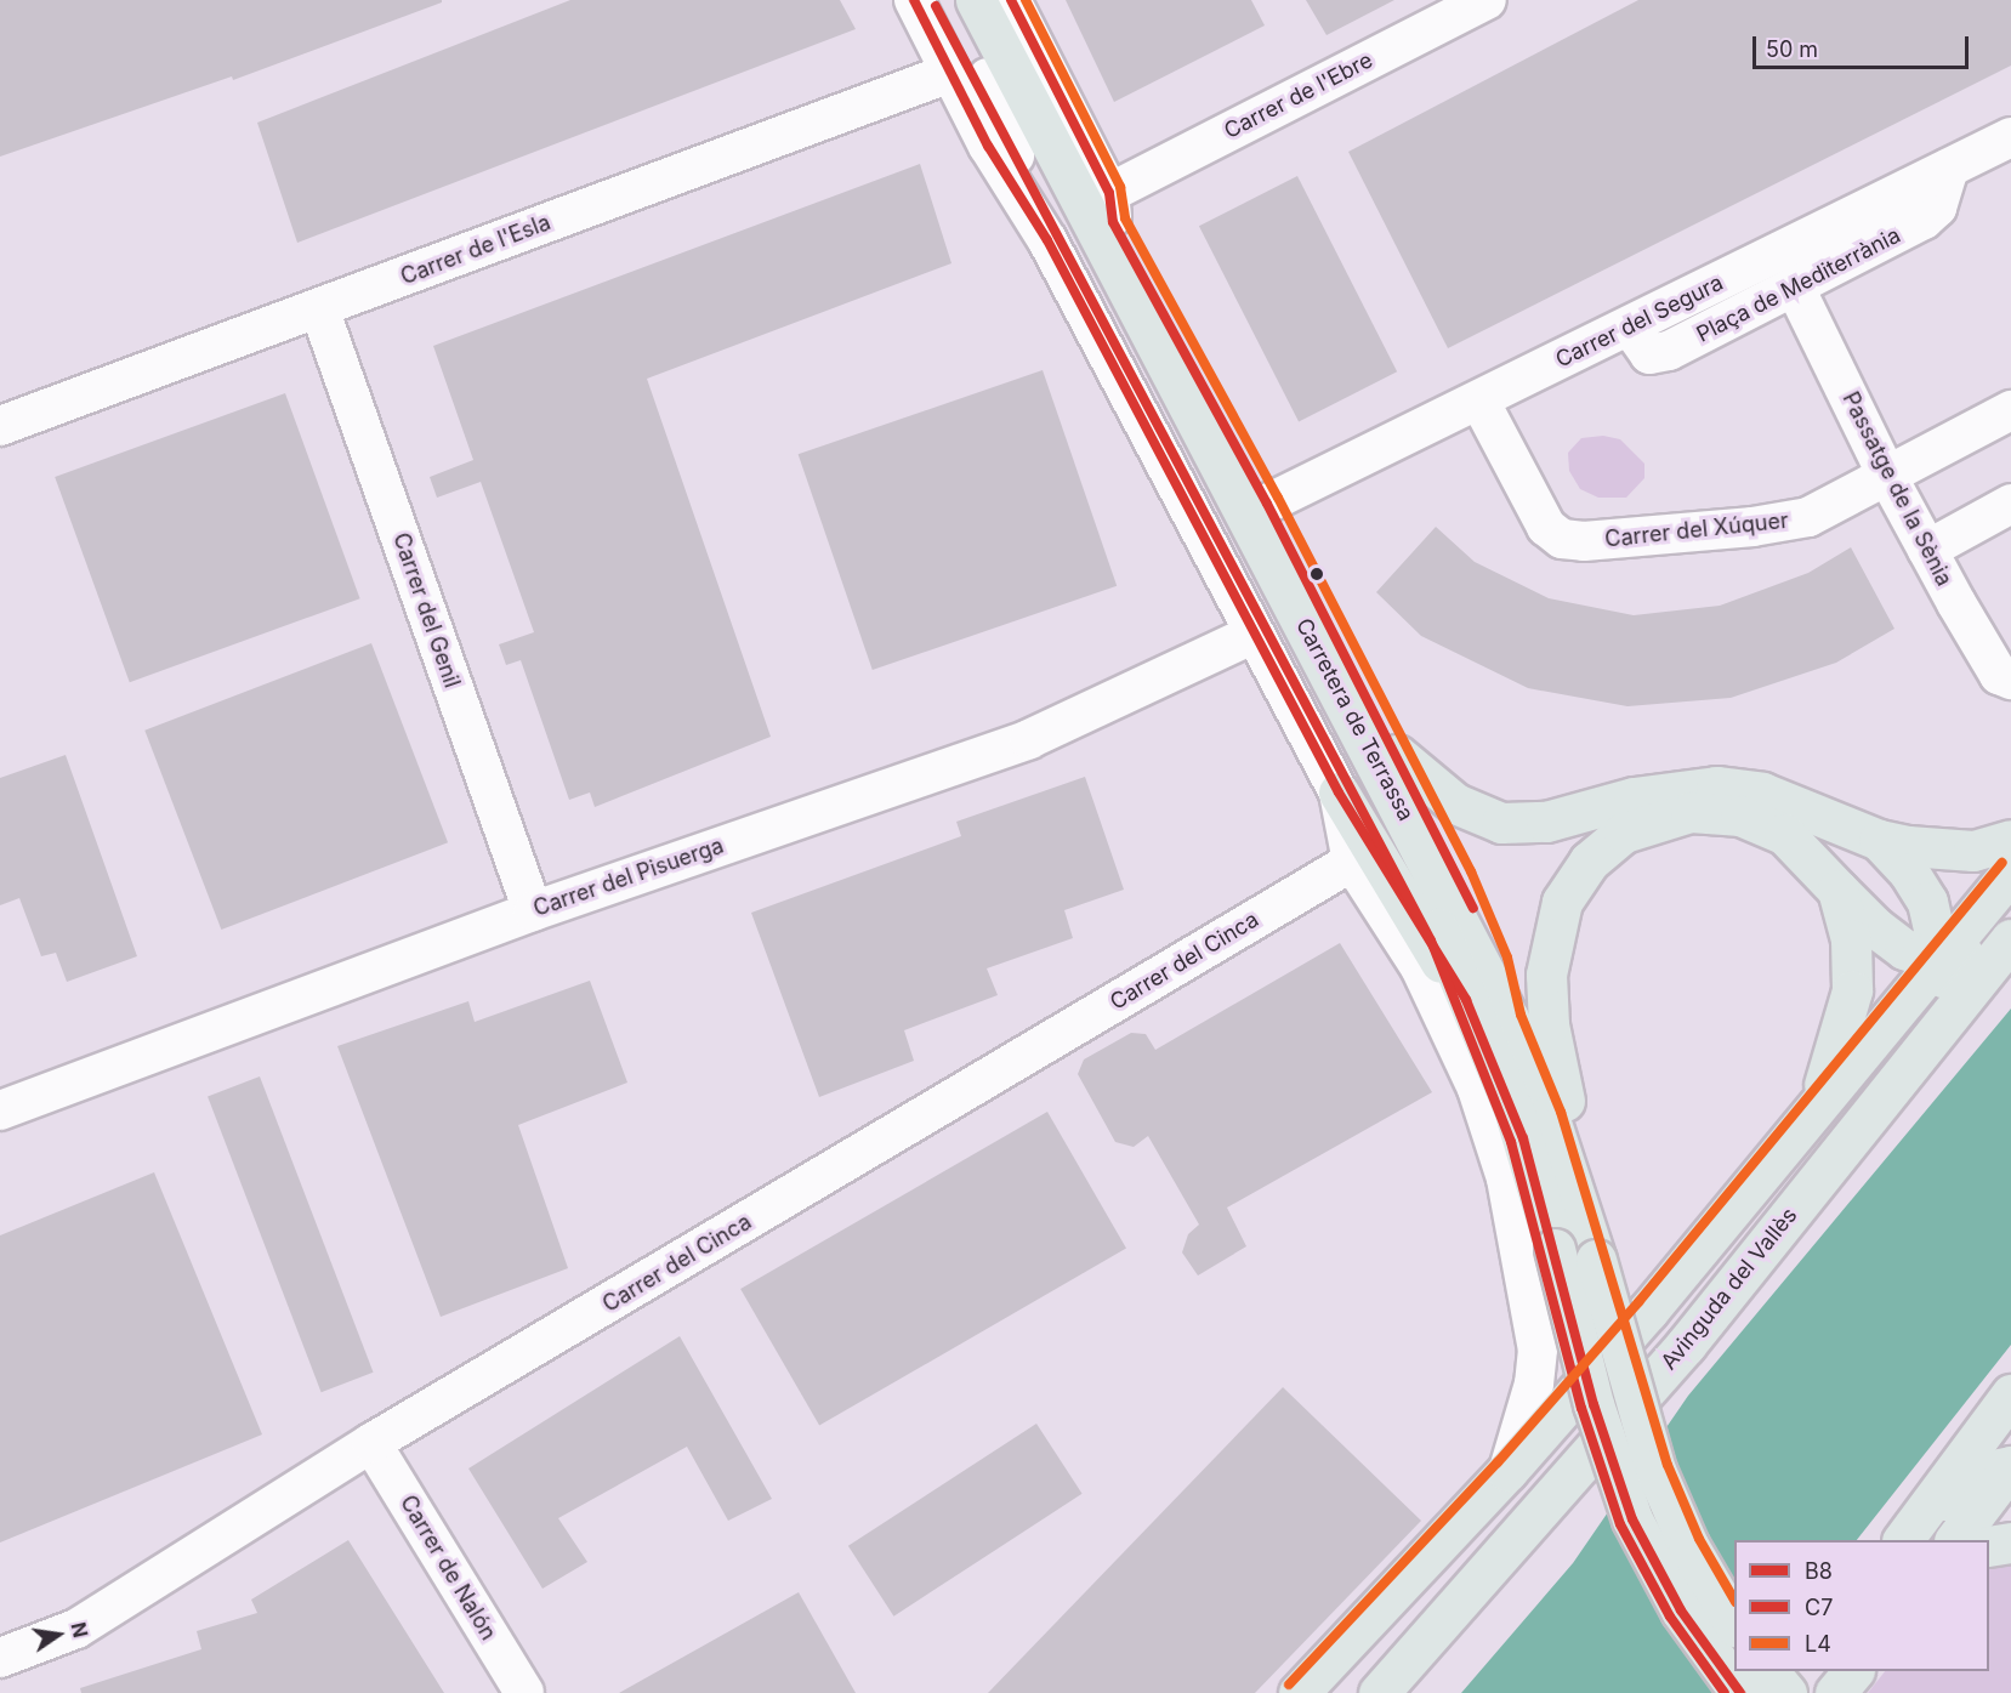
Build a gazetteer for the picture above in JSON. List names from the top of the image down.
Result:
{
  "streets": {
    "main road": ["Carretera de Terrassa", "Avinguda del Vallès"],
    "street": [
      "Carrer de l'Ebre",
      "Carrer de l'Esla",
      "Plaça de Mediterrània",
      "Carrer del Segura",
      "Passatge de la Sènia",
      "Carrer del Xúquer",
      "Carrer del Genil",
      "Carrer del Pisuerga",
      "Carrer del Cinca",
      "Carrer de Nalón"
    ]
  },
  "crossings": [
    ["Carrer de l'Esla", "Carrer del Genil"],
    ["Carrer de l'Esla", "Carretera de Terrassa"],
    ["Plaça de Mediterrània", "Carrer del Segura"],
    ["Plaça de Mediterrània", "Passatge de la Sènia"],
    ["Carrer del Segura", "Carrer del Xúquer"],
    ["Passatge de la Sènia", "Carrer del Xúquer"],
    ["Carrer del Genil", "Carrer del Pisuerga"],
    ["Carretera de Terrassa", "Carrer del Pisuerga"],
    ["Carretera de Terrassa", "Carrer del Cinca"],
    ["Carrer del Cinca", "Carrer de Nalón"]
  ],
  "lines": ["transit line B8", "transit line L4", "transit line C7"],
  "legend": ["B8", "C7", "L4"],
  "scale_bar": "50 m",
  "north": "right"
}
